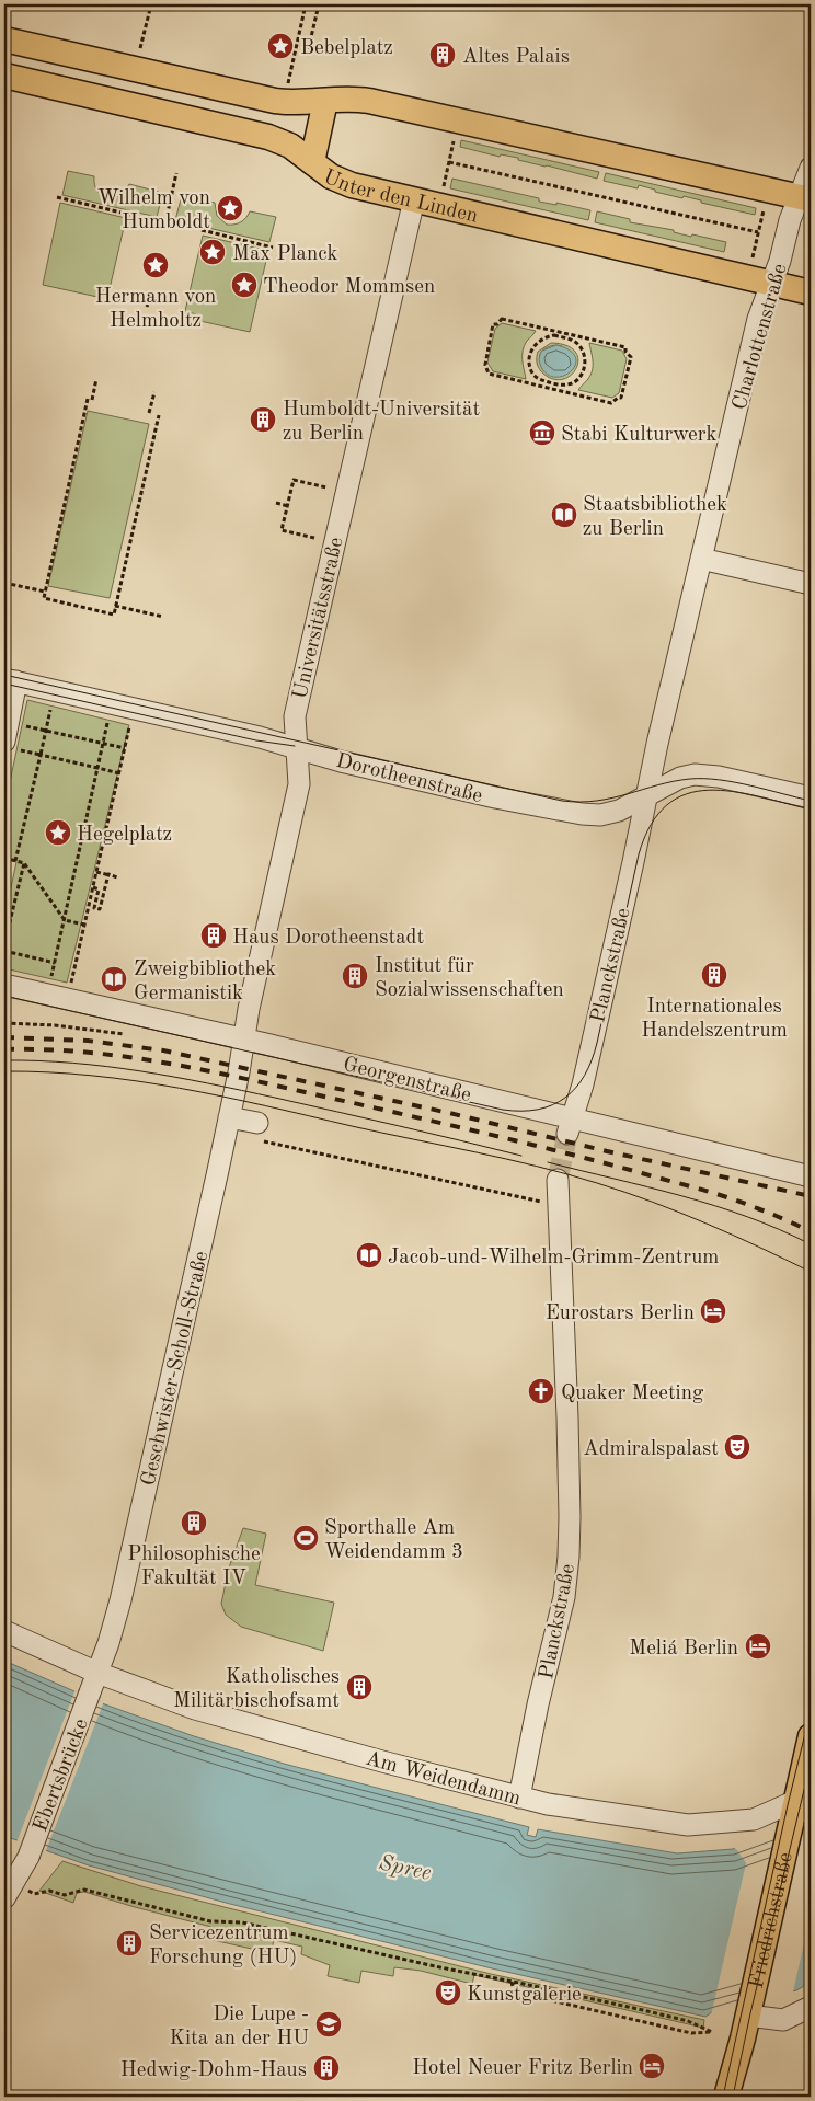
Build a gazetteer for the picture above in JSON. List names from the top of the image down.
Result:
{
  "streets": {
    "main road": ["Unter den Linden", "Friedrichstraße"],
    "street": [
      "Charlottenstraße",
      "Universitätsstraße",
      "Dorotheenstraße",
      "Planckstraße",
      "Georgenstraße",
      "Geschwister-Scholl-Straße",
      "Ebertsbrücke",
      "Am Weidendamm"
    ]
  },
  "crossings": [
    ["Unter den Linden", "Charlottenstraße"],
    ["Unter den Linden", "Universitätsstraße"],
    ["Charlottenstraße", "Dorotheenstraße"],
    ["Charlottenstraße", "Planckstraße"],
    ["Universitätsstraße", "Dorotheenstraße"],
    ["Universitätsstraße", "Georgenstraße"],
    ["Universitätsstraße", "Geschwister-Scholl-Straße"],
    ["Dorotheenstraße", "Planckstraße"],
    ["Planckstraße", "Georgenstraße"],
    ["Planckstraße", "Am Weidendamm"],
    ["Georgenstraße", "Geschwister-Scholl-Straße"],
    ["Geschwister-Scholl-Straße", "Ebertsbrücke"],
    ["Geschwister-Scholl-Straße", "Am Weidendamm"],
    ["Am Weidendamm", "Friedrichstraße"]
  ],
  "water": ["Spree"],
  "places": {
    "place": [
      "Bebelplatz",
      "Wilhelm von Humboldt",
      "Max Planck",
      "Hermann von Helmholtz",
      "Theodor Mommsen",
      "Hegelplatz"
    ],
    "building": [
      "Altes Palais",
      "Humboldt-Universität zu Berlin",
      "Haus Dorotheenstadt",
      "Internationales Handelszentrum",
      "Institut für Sozialwissenschaften",
      "Philosophische Fakultät IV",
      "Katholisches Militärbischofsamt",
      "Servicezentrum Forschung (HU)",
      "Hedwig-Dohm-Haus"
    ],
    "museum": ["Stabi Kulturwerk"],
    "library": ["Staatsbibliothek zu Berlin", "Zweigbibliothek Germanistik", "Jacob-und-Wilhelm-Grimm-Zentrum"],
    "hotel": ["Eurostars Berlin", "Meliá Berlin", "Hotel Neuer Fritz Berlin"],
    "church": ["Quaker Meeting"],
    "theatre": ["Admiralspalast", "Kunstgalerie"],
    "sports": ["Sporthalle Am Weidendamm 3"],
    "school or university": ["Die Lupe - Kita an der HU"]
  }
}
